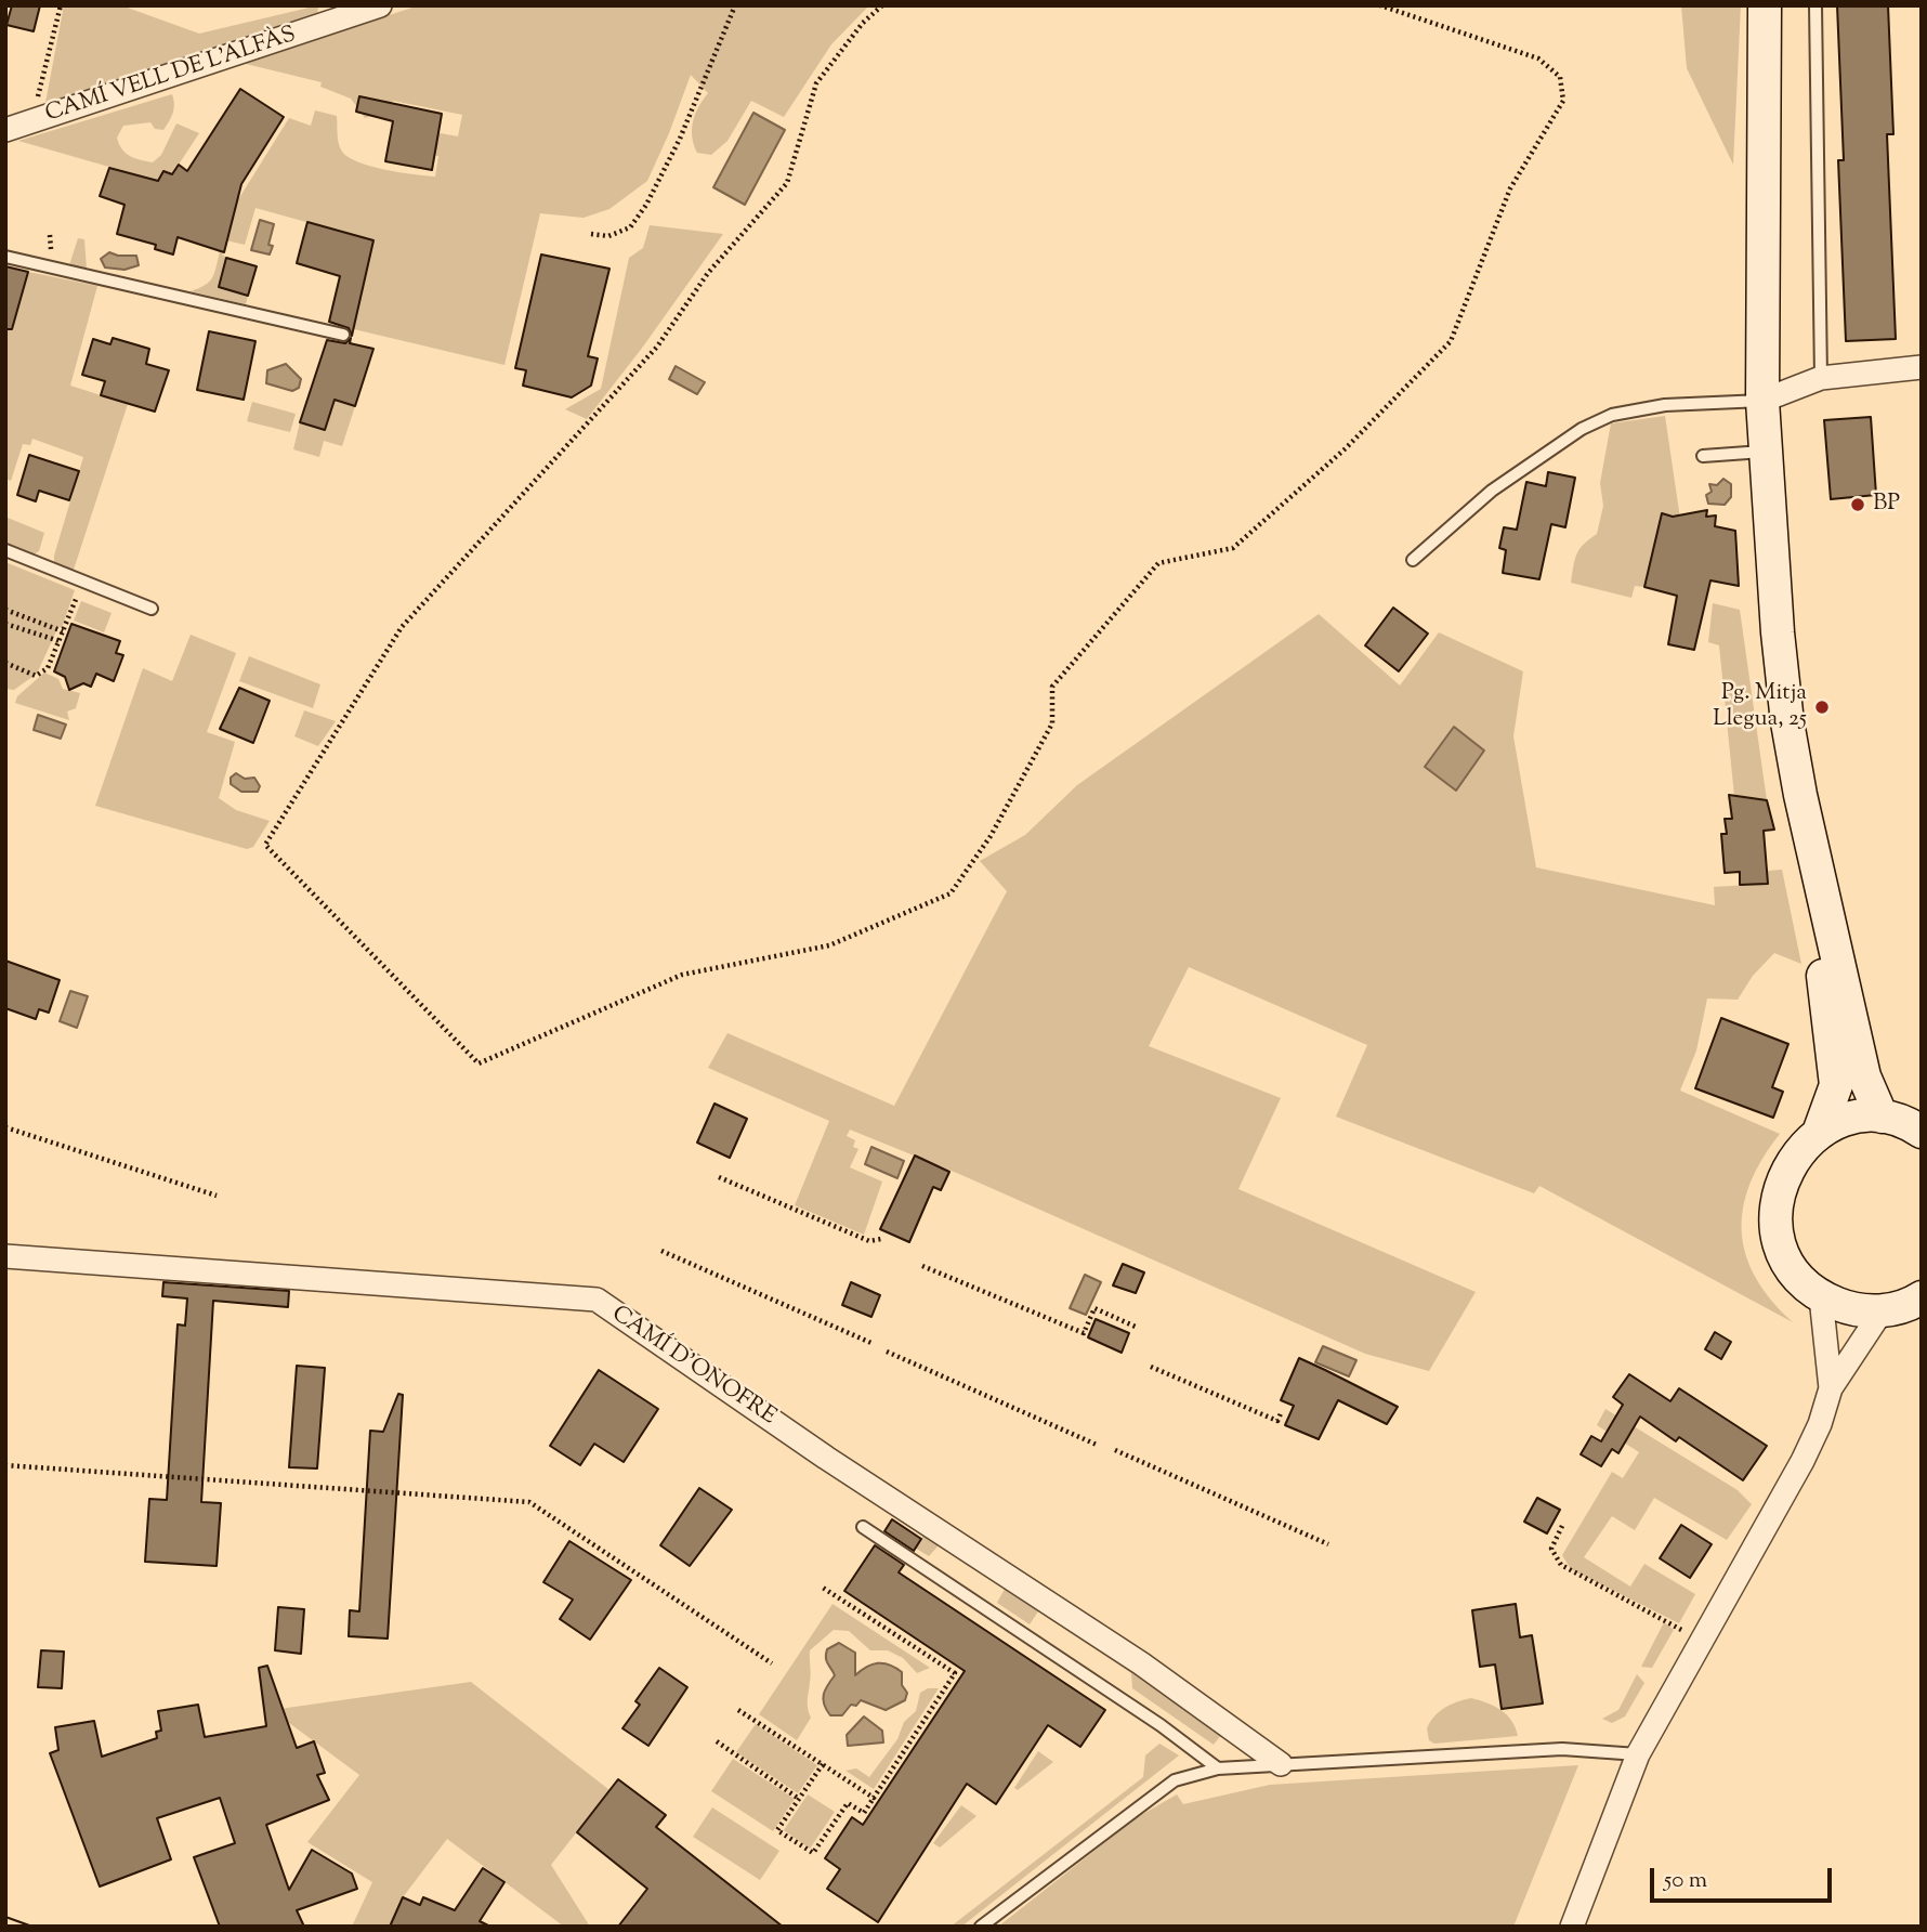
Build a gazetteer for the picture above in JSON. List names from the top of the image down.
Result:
{
  "streets": {
    "street": ["CAMÍ VELL DE L'ALFÀS", "CAMÍ D'ONOFRE"]
  },
  "places": ["BP", "Pg. Mitja Llegua, 25"],
  "scale_bar": "50 m"
}
